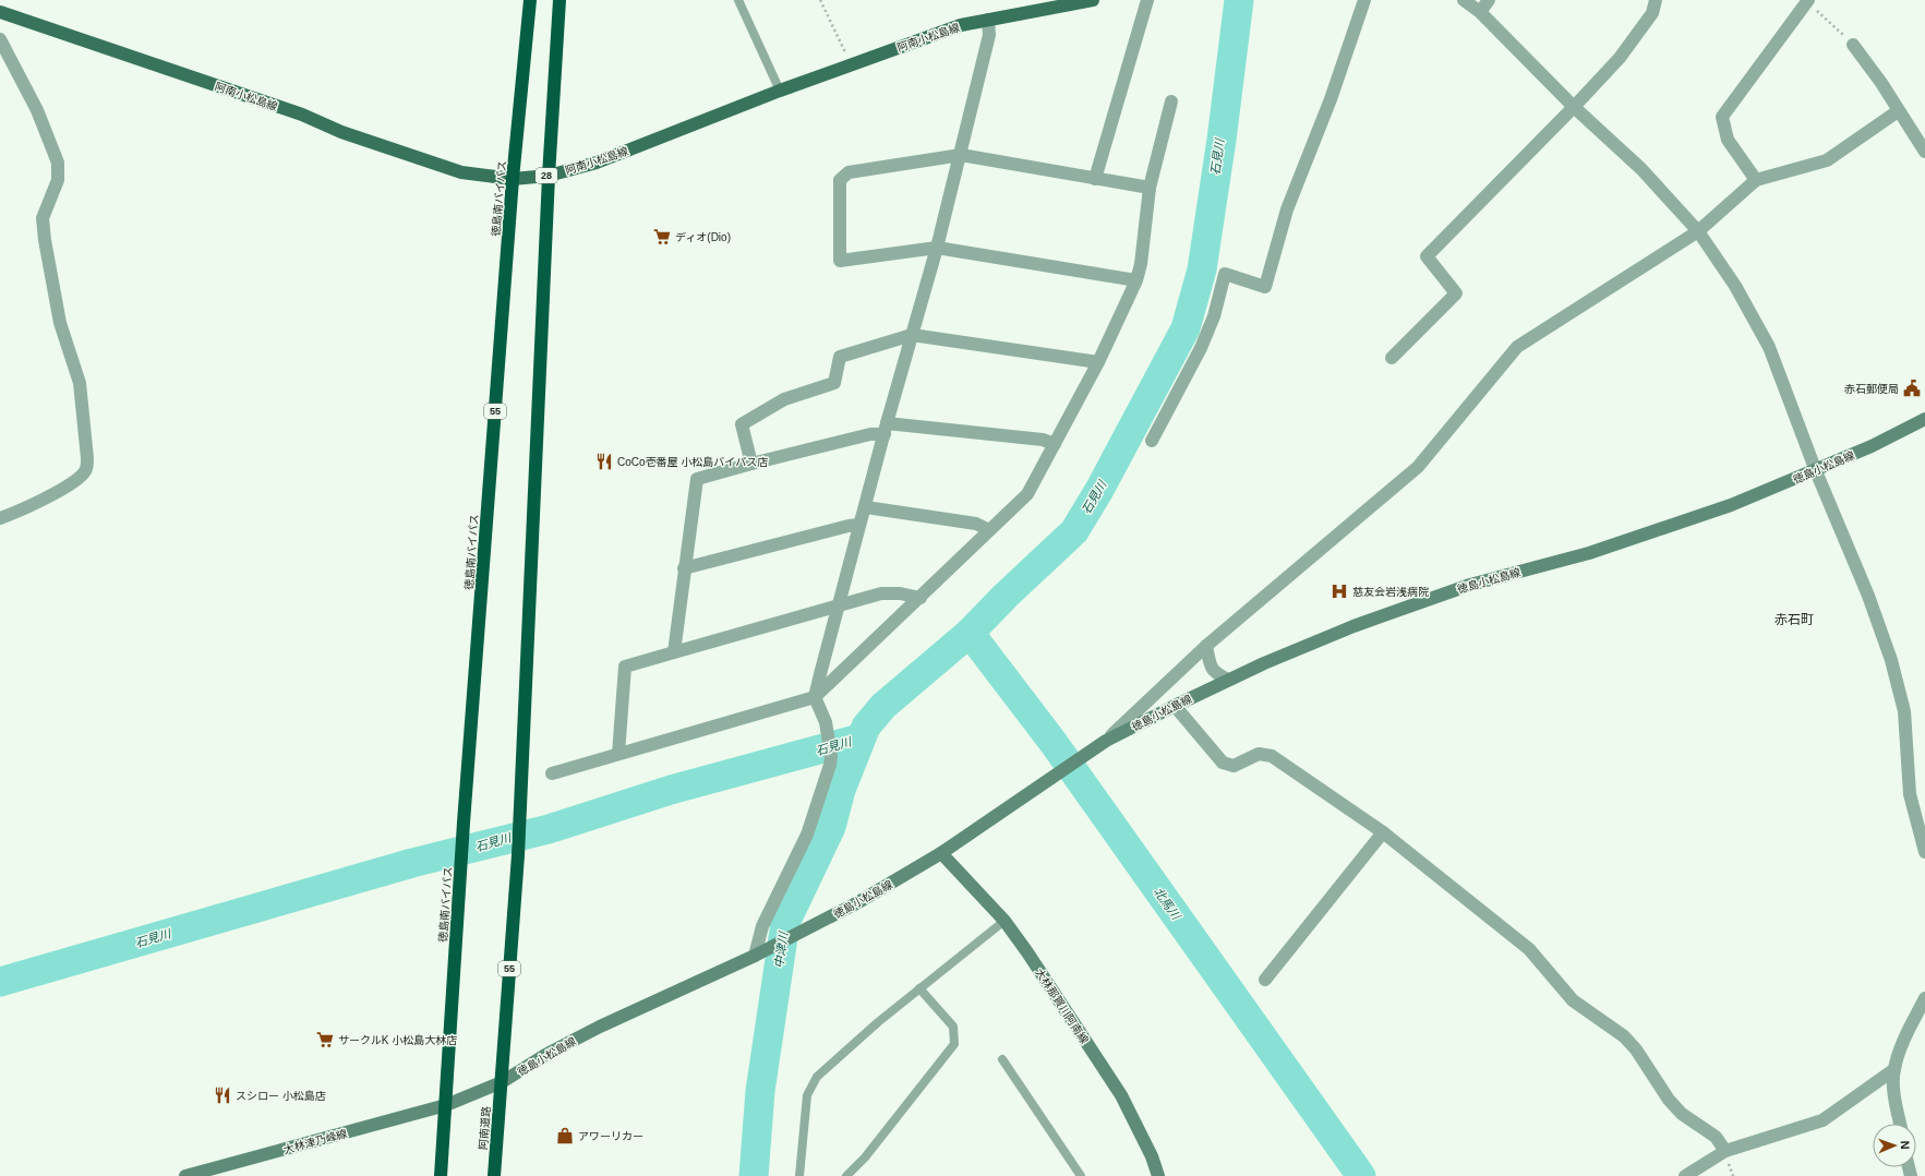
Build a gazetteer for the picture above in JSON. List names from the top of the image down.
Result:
{
  "streets": {
    "highway": ["徳島南バイパス", "55", "阿南道路"],
    "main road": [
      "阿南小松島線",
      "28",
      "徳島小松島線",
      "大林那賀川阿南線",
      "大林津乃峰線"
    ]
  },
  "crossings": [
    ["阿南小松島線", "徳島南バイパス"],
    ["阿南小松島線", "55"],
    ["徳島南バイパス", "55"],
    ["徳島南バイパス", "徳島小松島線"],
    ["徳島南バイパス", "大林津乃峰線"],
    ["55", "徳島小松島線"],
    ["55", "阿南道路"],
    ["55", "大林津乃峰線"],
    ["徳島小松島線", "大林那賀川阿南線"],
    ["徳島小松島線", "阿南道路"],
    ["徳島小松島線", "大林津乃峰線"]
  ],
  "districts": ["赤石町"],
  "water": ["石見川", "北馬川", "中津川"],
  "places": {
    "supermarket": ["ディオ(Dio)", "サークルK 小松島大林店"],
    "public building": ["赤石郵便局"],
    "restaurant": ["CoCo壱番屋 小松島バイパス店", "スシロー 小松島店"],
    "hospital": ["慈友会岩浅病院"],
    "shop": ["アワーリカー"]
  },
  "north": "right"
}
